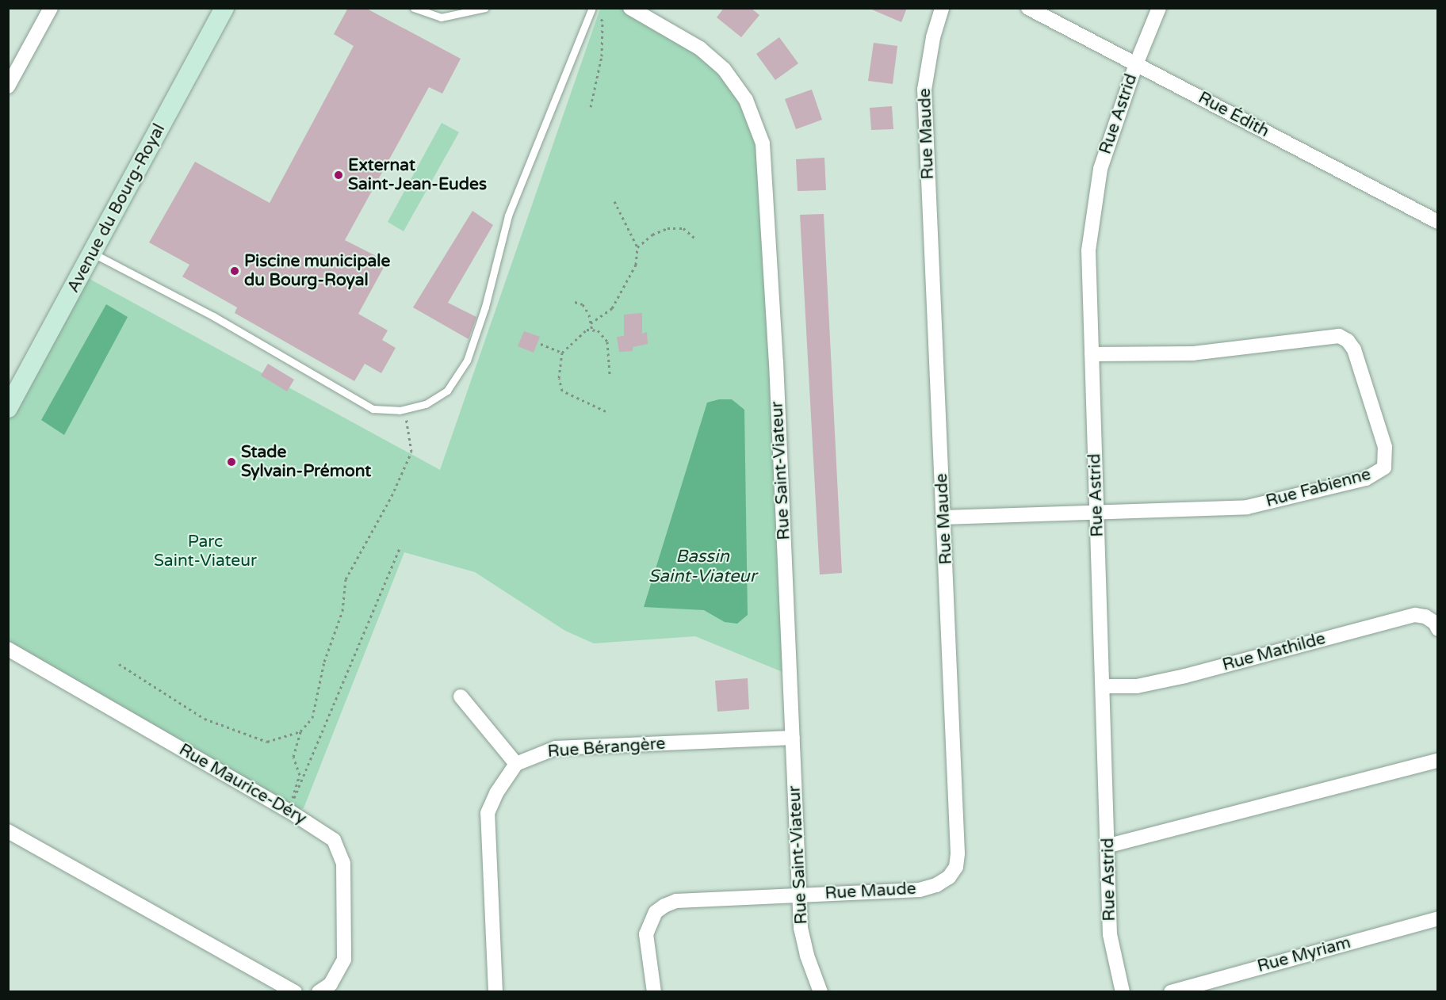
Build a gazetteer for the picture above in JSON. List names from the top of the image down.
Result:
{
  "streets": {
    "main road": ["Avenue du Bourg-Royal"],
    "street": [
      "Rue Astrid",
      "Rue Édith",
      "Rue Maude",
      "Rue Saint-Viateur",
      "Rue Fabienne",
      "Rue Mathilde",
      "Rue Bérangère",
      "Rue Maurice-Déry",
      "Rue Myriam"
    ]
  },
  "crossings": [
    ["Rue Astrid", "Rue Édith"],
    ["Rue Astrid", "Rue Fabienne"],
    ["Rue Astrid", "Rue Mathilde"],
    ["Rue Maude", "Rue Saint-Viateur"],
    ["Rue Maude", "Rue Fabienne"],
    ["Rue Saint-Viateur", "Rue Bérangère"]
  ],
  "water": ["Bassin Saint-Viateur"],
  "parks": ["Parc Saint-Viateur"],
  "places": ["Externat Saint-Jean-Eudes", "Piscine municipale du Bourg-Royal", "Stade Sylvain-Prémont"]
}
